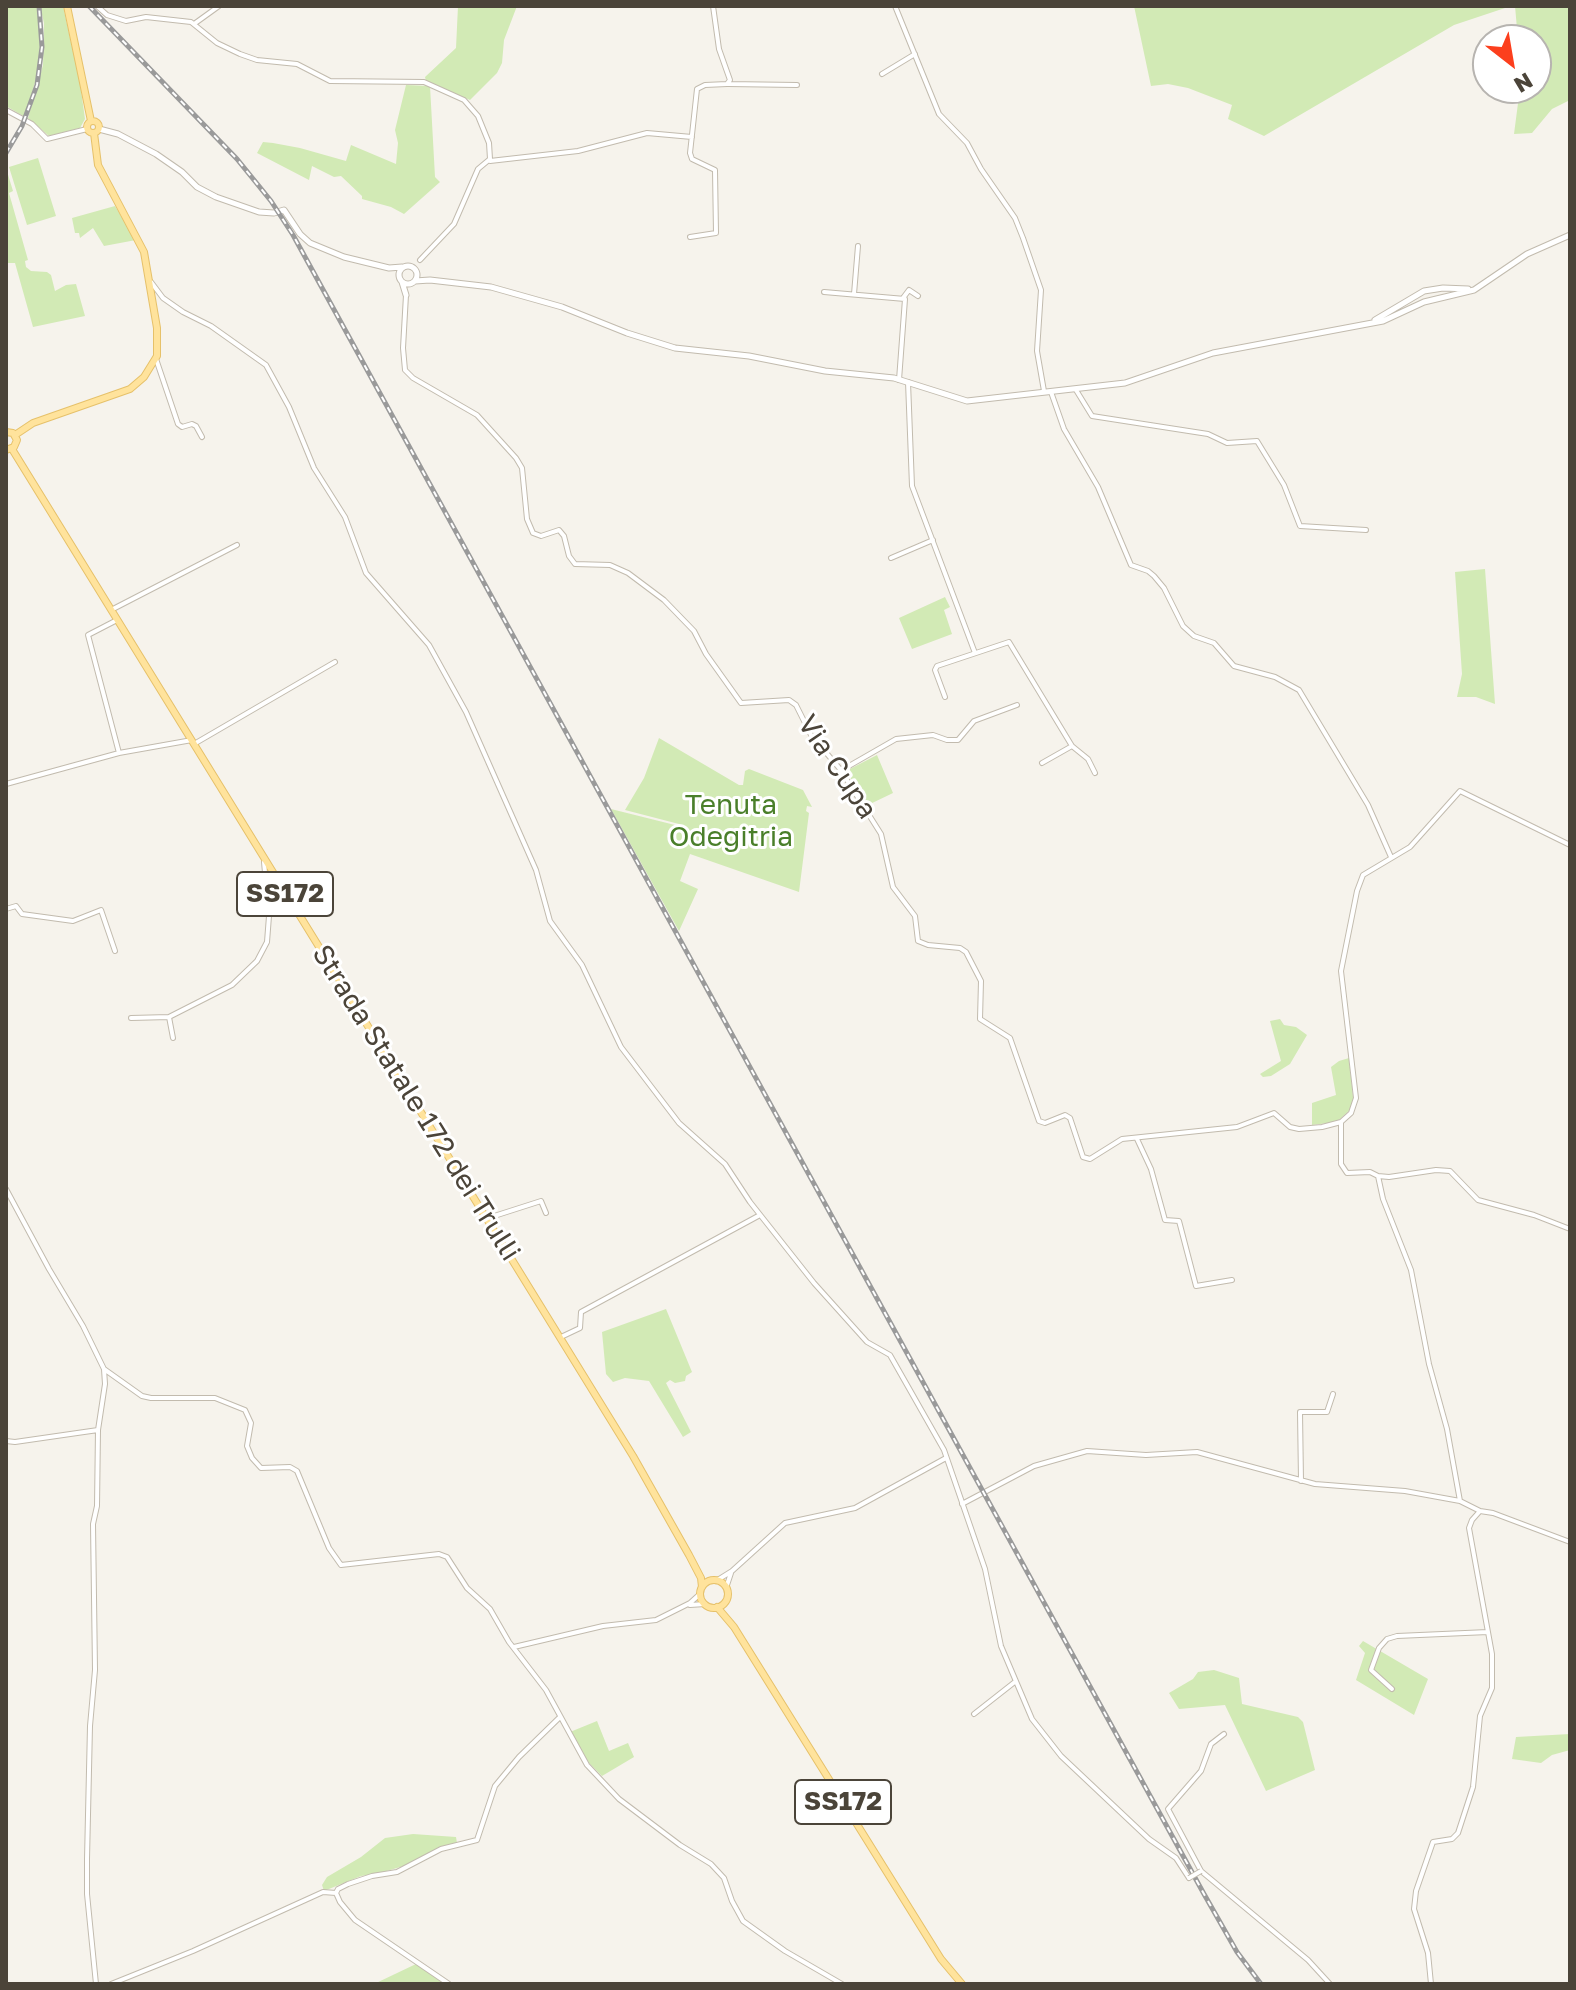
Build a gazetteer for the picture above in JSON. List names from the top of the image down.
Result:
{
  "streets": {
    "main road": ["SS172", "Strada Statale 172 dei Trulli"],
    "street": ["Via Cupa"]
  },
  "parks": ["Tenuta Odegitria"],
  "north": "bottom right"
}
